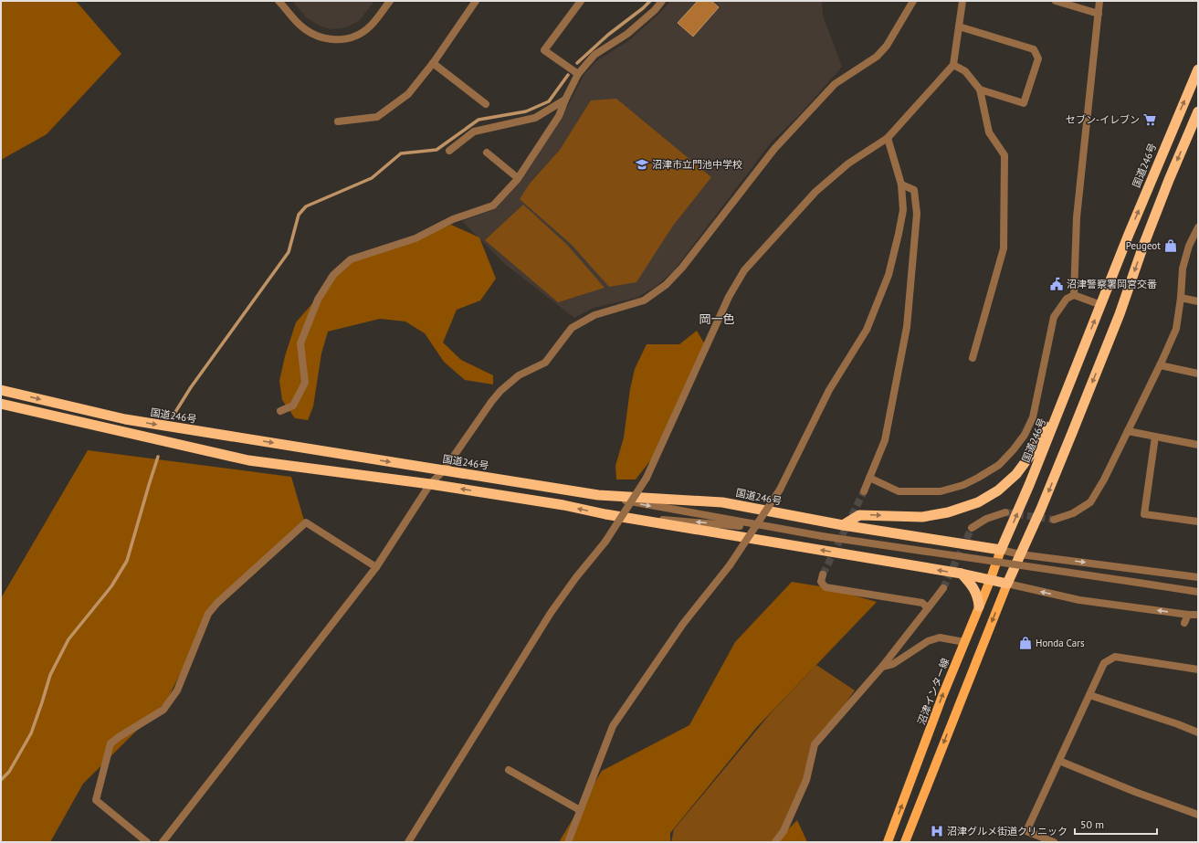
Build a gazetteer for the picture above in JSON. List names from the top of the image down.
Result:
{
  "streets": {
    "highway": ["国道246号"],
    "main road": ["沼津インター線"]
  },
  "crossings": [
    ["国道246号", "沼津インター線"]
  ],
  "districts": ["岡一色"],
  "places": {
    "supermarket": ["セブン-イレブン"],
    "school or university": ["沼津市立門池中学校"],
    "shop": ["Peugeot", "Honda Cars"],
    "public building": ["沼津警察署岡宮交番"],
    "hospital": ["沼津グルメ街道クリニック"]
  },
  "scale_bar": "50 m"
}
